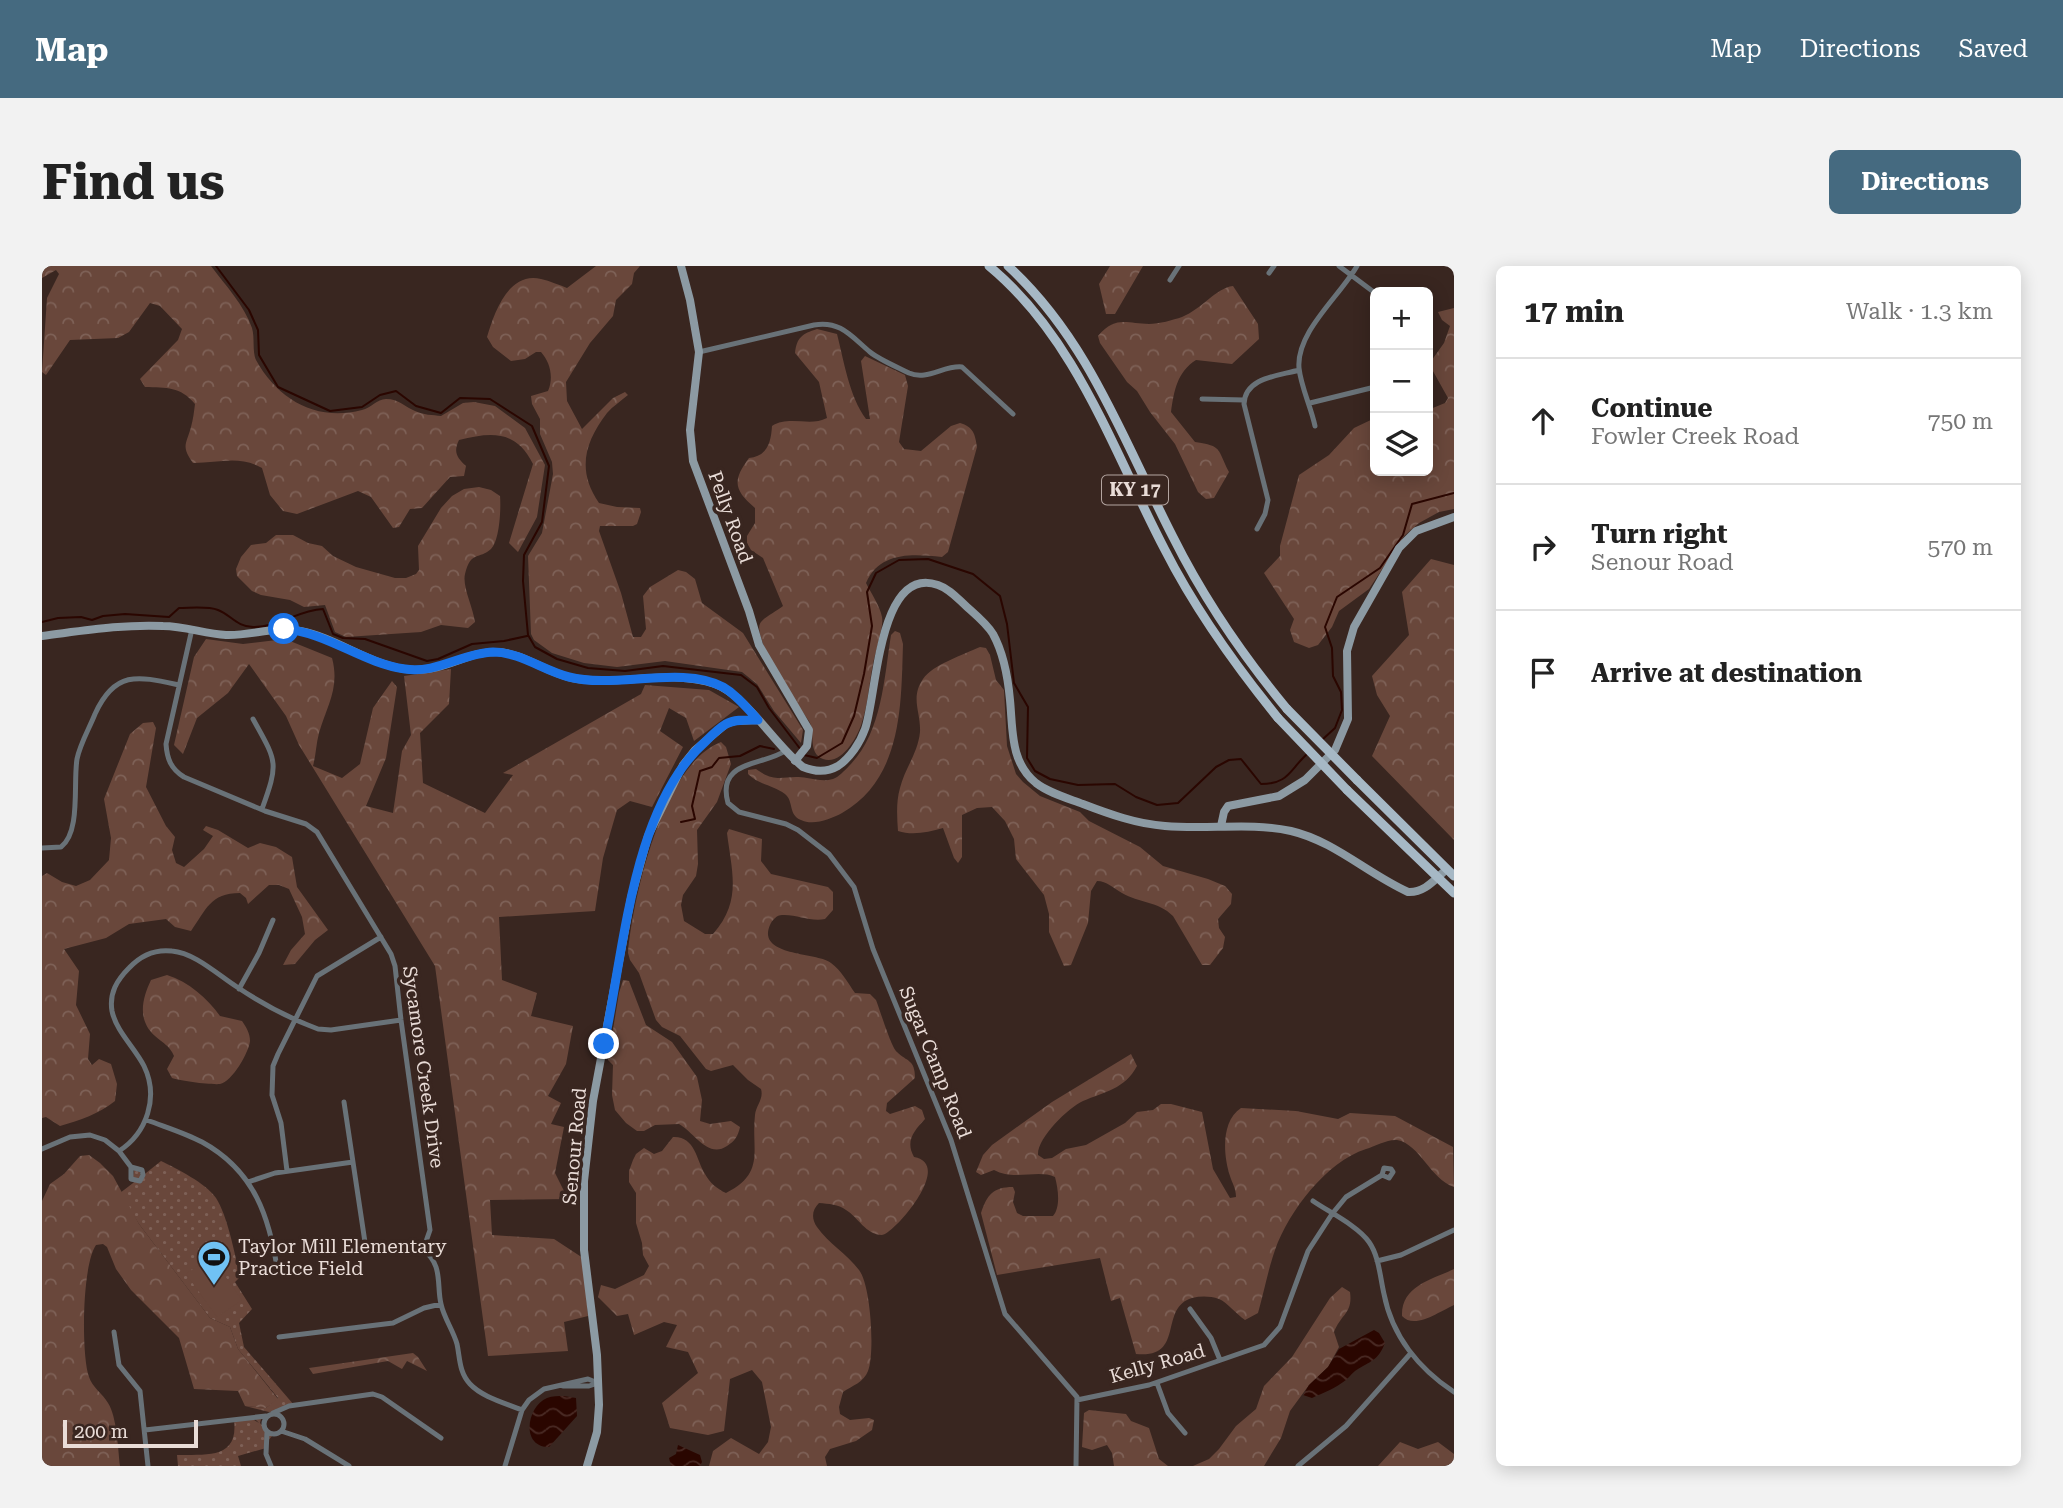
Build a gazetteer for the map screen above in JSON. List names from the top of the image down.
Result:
{
  "streets": {
    "main road": ["KY 17", "Pelly Road", "Senour Road"],
    "street": ["Sugar Camp Road", "Sycamore Creek Drive", "Kelly Road"]
  },
  "crossings": [
    ["Sugar Camp Road", "Kelly Road"]
  ],
  "places": {
    "sports": ["Taylor Mill Elementary Practice Field"]
  },
  "scale_bar": "200 m",
  "page": {
    "header": "Map",
    "nav": ["Map", "Directions", "Saved"],
    "buttons": "Directions",
    "title": "Find us",
    "heading": ["17 min", "Walk · 1.3 km"],
    "map_buttons": ["+", "−"],
    "list": [
      ["Continue", "Fowler Creek Road", "750 m"],
      ["Turn right", "Senour Road", "570 m"],
      "Arrive at destination"
    ],
    "scale": "200 m"
  }
}
